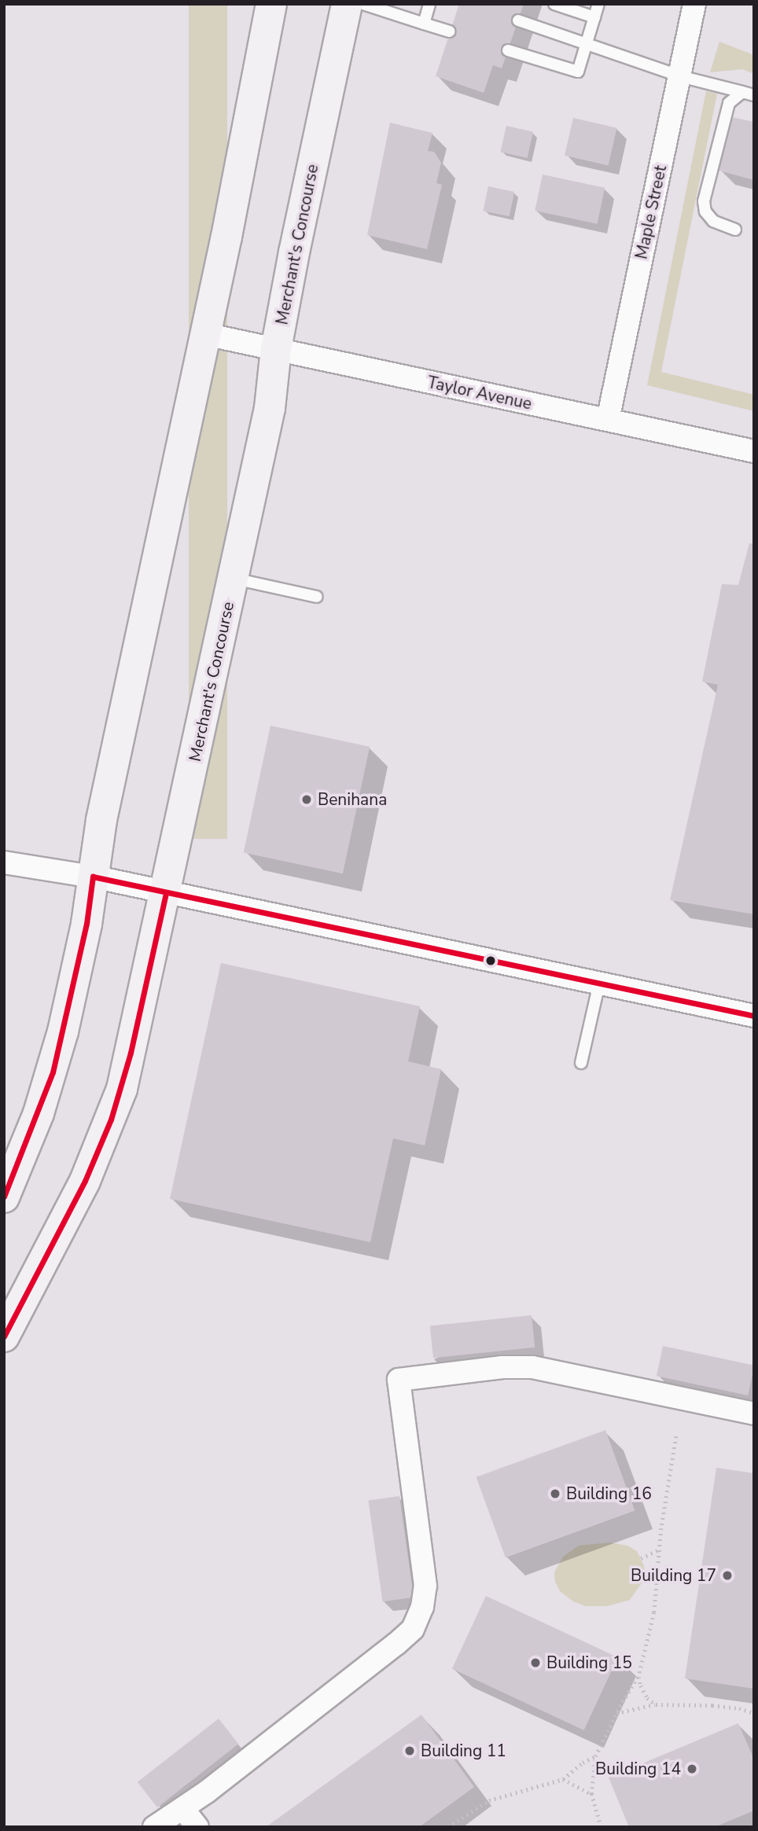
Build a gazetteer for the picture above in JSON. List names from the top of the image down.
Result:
{
  "streets": {
    "street": ["Maple Street", "Merchant's Concourse", "Taylor Avenue"]
  },
  "crossings": [
    ["Maple Street", "Taylor Avenue"],
    ["Merchant's Concourse", "Taylor Avenue"]
  ],
  "places": [
    "Benihana",
    "Building 16",
    "Building 17",
    "Building 15",
    "Building 11",
    "Building 14"
  ]
}
